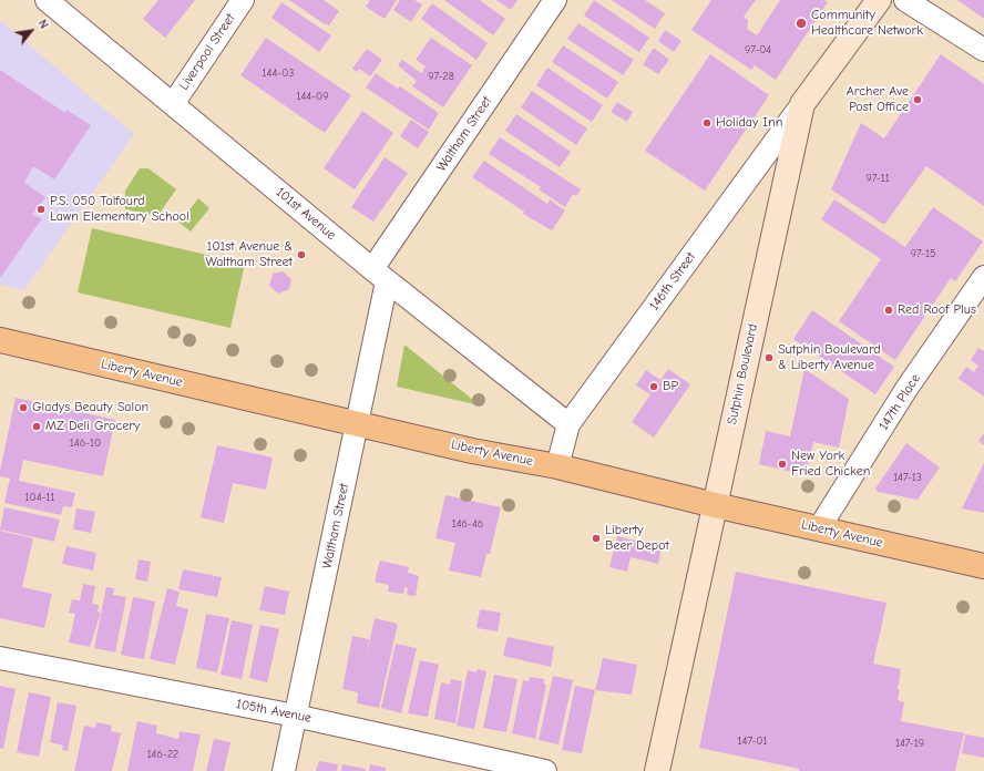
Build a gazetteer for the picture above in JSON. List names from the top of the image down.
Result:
{
  "streets": {
    "main road": ["Liberty Avenue", "Sutphin Boulevard"],
    "street": [
      "Liverpool Street",
      "Waltham Street",
      "101st Avenue",
      "146th Street",
      "147th Place",
      "105th Avenue"
    ]
  },
  "crossings": [
    ["Liverpool Street", "101st Avenue"],
    ["Waltham Street", "101st Avenue"],
    ["Waltham Street", "Liberty Avenue"],
    ["Waltham Street", "105th Avenue"],
    ["101st Avenue", "146th Street"],
    ["146th Street", "Liberty Avenue"],
    ["146th Street", "Sutphin Boulevard"],
    ["Liberty Avenue", "Sutphin Boulevard"],
    ["Liberty Avenue", "147th Place"]
  ],
  "places": [
    "Community Healthcare Network",
    "Archer Ave Post Office",
    "Holiday Inn",
    "P.S. 050 Talfourd Lawn Elementary School",
    "101st Avenue & Waltham Street",
    "Red Roof Plus",
    "Sutphin Boulevard & Liberty Avenue",
    "BP",
    "Gladys Beauty Salon",
    "MZ Deli Grocery",
    "New York Fried Chicken",
    "Liberty Beer Depot"
  ],
  "house_numbers": [
    "97-04",
    "144-03",
    "97-28",
    "144-09",
    "97-11",
    "97-15",
    "146-10",
    "147-13",
    "104-11",
    "146-46",
    "147-01",
    "147-19",
    "146-22"
  ],
  "north": "top right"
}
